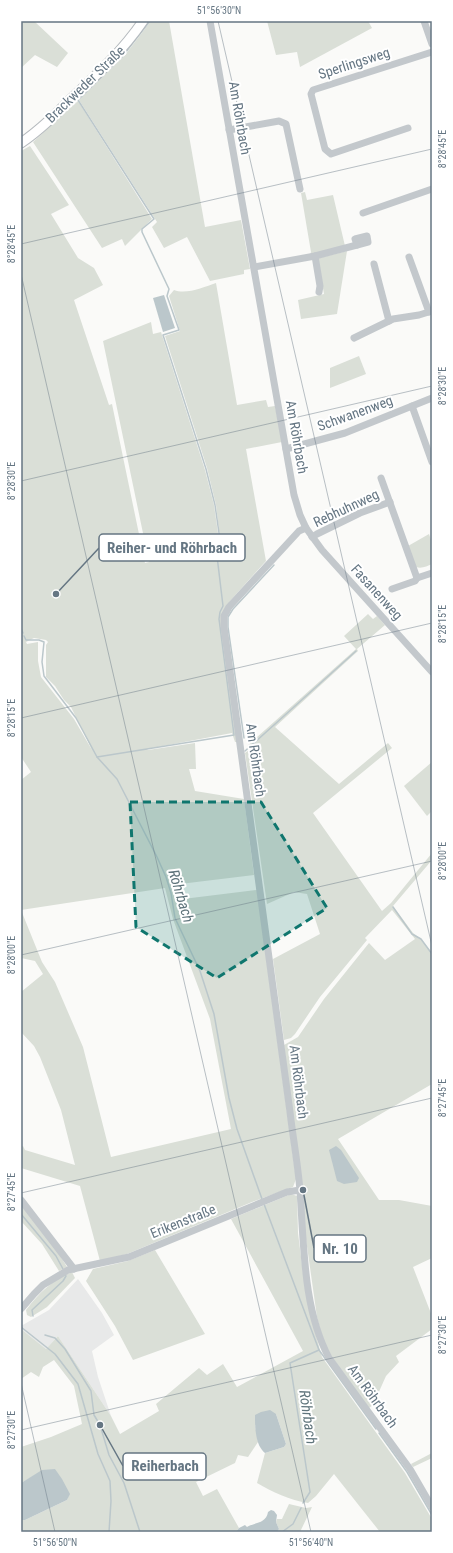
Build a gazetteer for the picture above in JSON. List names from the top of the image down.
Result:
{
  "streets": {
    "main road": ["Brackweder Straße"],
    "street": [
      "Sperlingsweg",
      "Am Röhrbach",
      "Schwanenweg",
      "Rebhuhnweg",
      "Fasanenweg",
      "Erikenstraße"
    ]
  },
  "crossings": [
    ["Am Röhrbach", "Schwanenweg"],
    ["Am Röhrbach", "Fasanenweg"],
    ["Am Röhrbach", "Erikenstraße"],
    ["Rebhuhnweg", "Fasanenweg"]
  ],
  "water": ["Röhrbach"],
  "places": ["Reiher- und Röhrbach", "Nr. 10", "Reiherbach"],
  "coordinates": [
    "51°56'30\"N",
    "8°28'45\"E",
    "8°28'30\"E",
    "8°28'15\"E",
    "8°28'00\"E",
    "8°27'45\"E",
    "8°27'30\"E",
    "51°56'50\"N",
    "51°56'40\"N"
  ]
}
